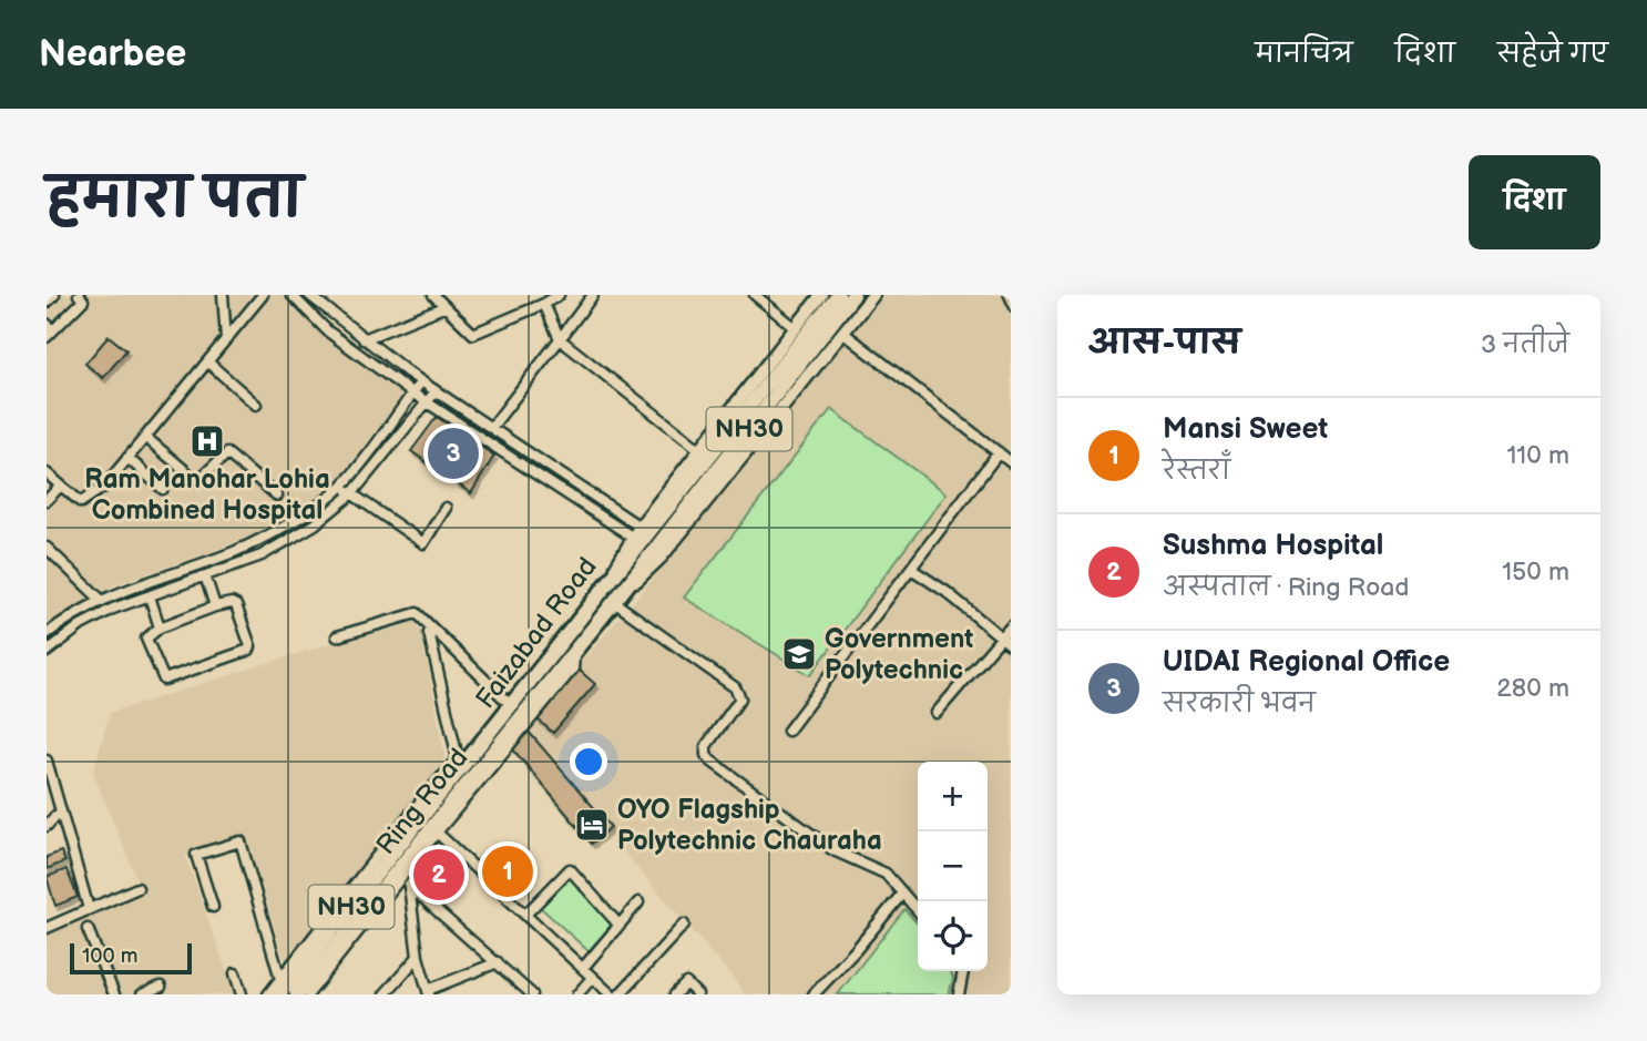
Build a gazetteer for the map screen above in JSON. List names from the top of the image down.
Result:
{
  "streets": {
    "highway": ["NH30", "Faizabad Road", "Ring Road"]
  },
  "crossings": [
    ["NH30", "Faizabad Road"],
    ["NH30", "Ring Road"],
    ["Faizabad Road", "Ring Road"]
  ],
  "places": {
    "hospital": ["Ram Manohar Lohia Combined Hospital"],
    "school or university": ["Government Polytechnic"],
    "hotel": ["OYO Flagship Polytechnic Chauraha"]
  },
  "scale_bar": "100 m",
  "page": {
    "header": "Nearbee",
    "nav": ["मानचित्र", "दिशा", "सहेजे गए"],
    "title": "हमारा पता",
    "buttons": "दिशा",
    "heading": ["आस-पास", "3 नतीजे"],
    "list": [
      {
        "mark": "1",
        "name": "Mansi Sweet",
        "note": "रेस्तराँ",
        "value": "110 m"
      },
      {
        "mark": "2",
        "name": "Sushma Hospital",
        "note": "अस्पताल · Ring Road",
        "value": "150 m"
      },
      {
        "mark": "3",
        "name": "UIDAI Regional Office",
        "note": "सरकारी भवन",
        "value": "280 m"
      }
    ],
    "pins": ["3", "1", "2"],
    "map_buttons": ["+", "−"],
    "scale": "100 m"
  }
}
